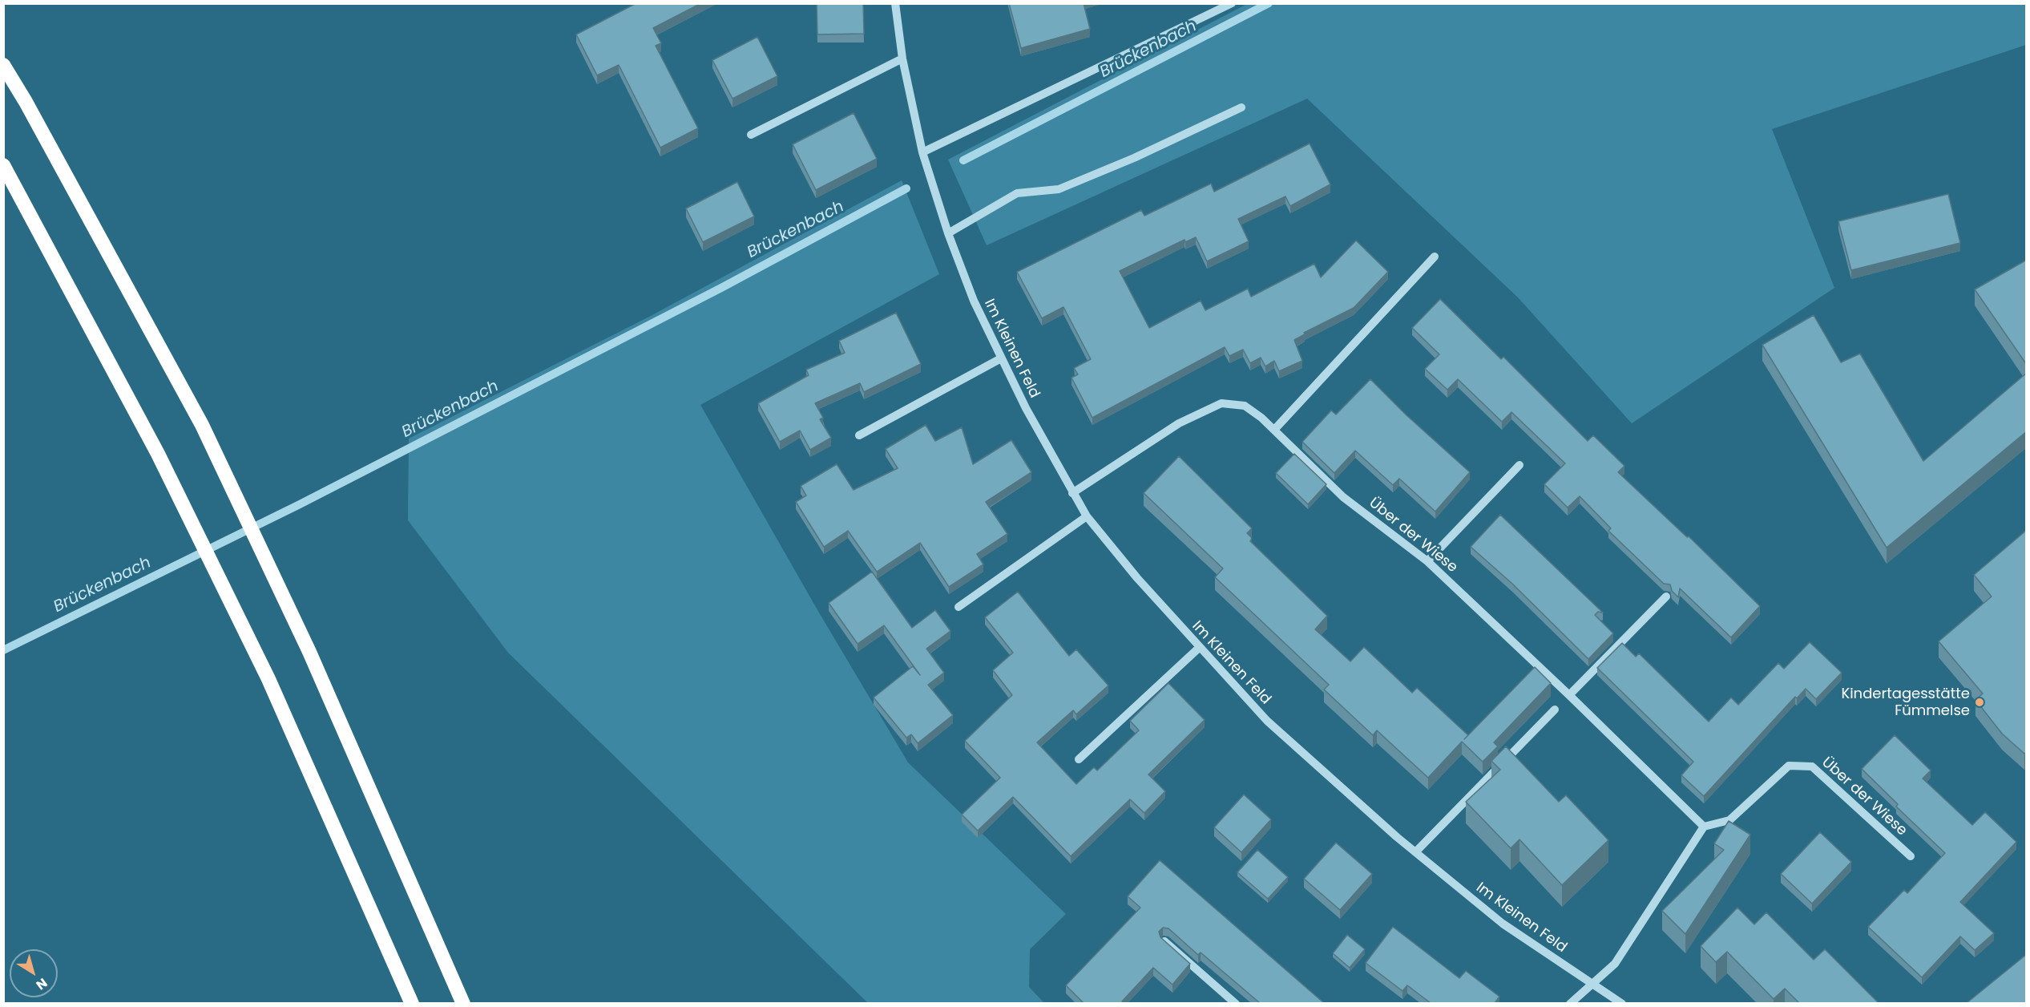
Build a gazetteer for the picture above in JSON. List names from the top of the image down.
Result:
{
  "streets": {
    "street": ["Im Kleinen Feld", "Über der Wiese"]
  },
  "crossings": [
    ["Im Kleinen Feld", "Über der Wiese"]
  ],
  "water": ["Brückenbach"],
  "places": ["Kindertagesstätte Fümmelse"],
  "north": "bottom right"
}
